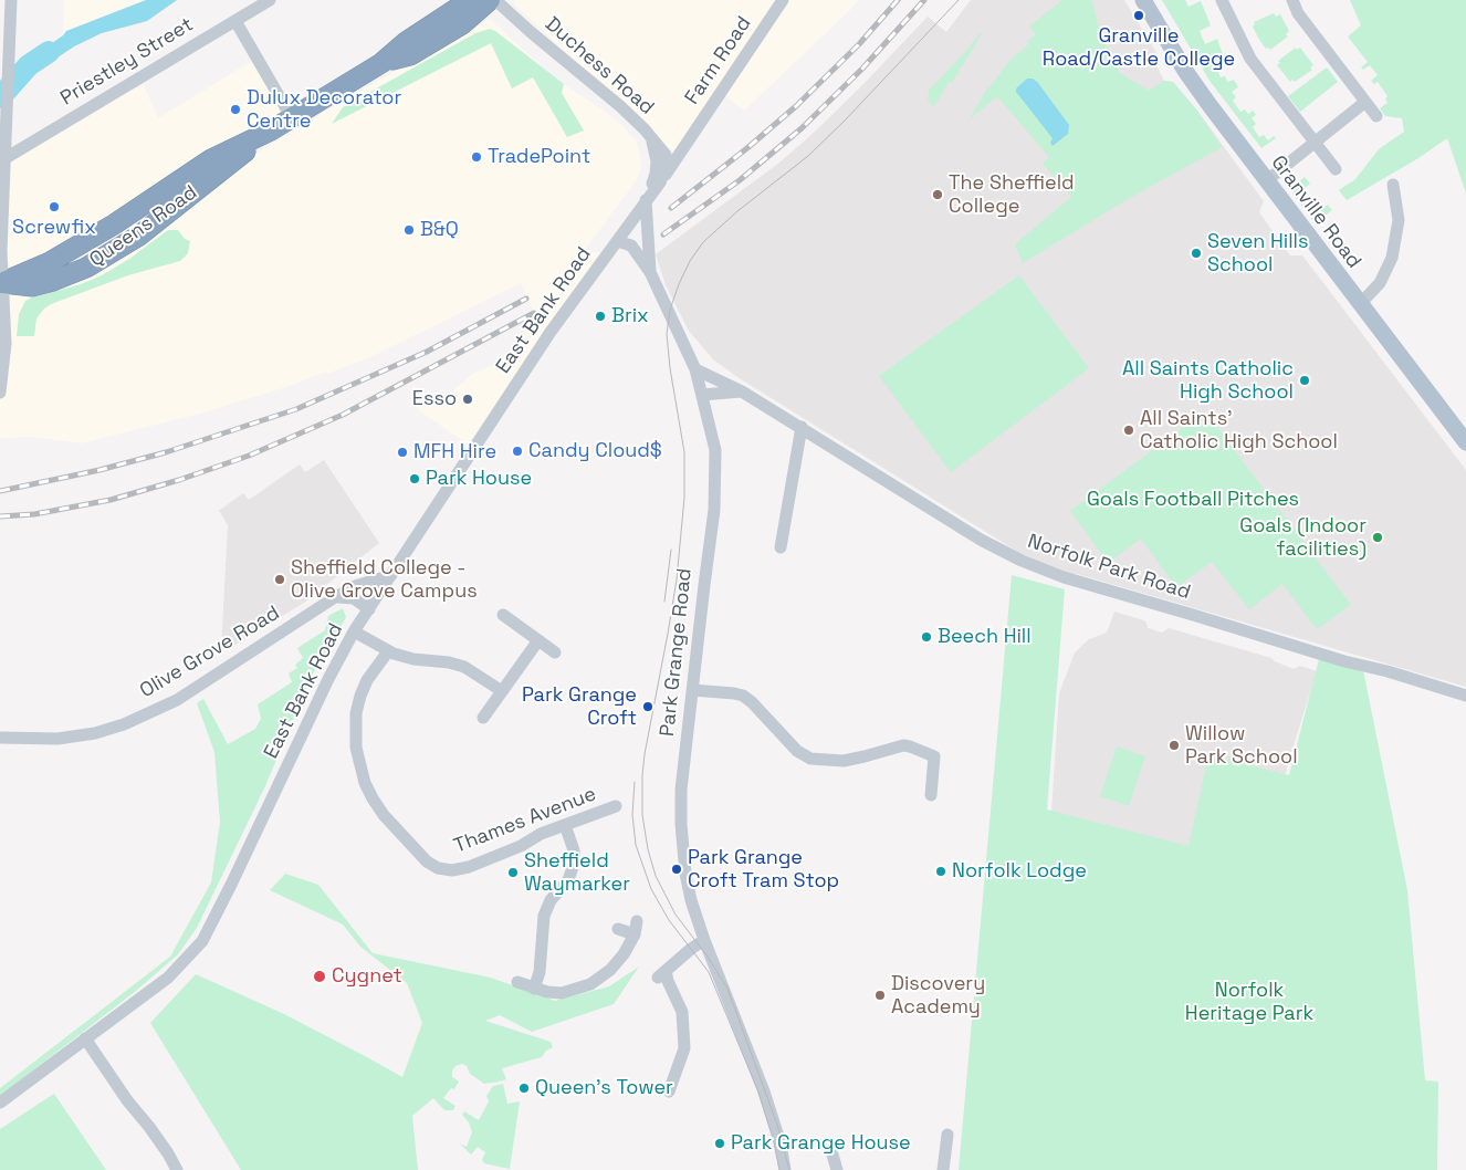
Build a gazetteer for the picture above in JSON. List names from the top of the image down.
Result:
{
  "streets": {
    "highway": ["Queens Road"],
    "main road": ["Granville Road"],
    "street": [
      "Farm Road",
      "Priestley Street",
      "Duchess Road",
      "East Bank Road",
      "Norfolk Park Road",
      "Olive Grove Road",
      "Park Grange Road",
      "Thames Avenue"
    ]
  },
  "crossings": [
    ["Farm Road", "East Bank Road"],
    ["Duchess Road", "East Bank Road"],
    ["East Bank Road", "Olive Grove Road"],
    ["Norfolk Park Road", "Park Grange Road"]
  ],
  "parks": ["Goals Football Pitches", "Norfolk Heritage Park"],
  "places": [
    "Granville Road/Castle College",
    "Dulux Decorator Centre",
    "TradePoint",
    "The Sheffield College",
    "Screwfix",
    "B&Q",
    "Seven Hills School",
    "Brix",
    "All Saints Catholic High School",
    "Esso",
    "All Saints' Catholic High School",
    "Candy Cloud$",
    "MFH Hire",
    "Park House",
    "Goals (Indoor facilities)",
    "Sheffield College - Olive Grove Campus",
    "Beech Hill",
    "Park Grange Croft",
    "Willow Park School",
    "Park Grange Croft Tram Stop",
    "Norfolk Lodge",
    "Sheffield Waymarker",
    "Cygnet",
    "Discovery Academy",
    "Queen's Tower",
    "Park Grange House"
  ]
}
